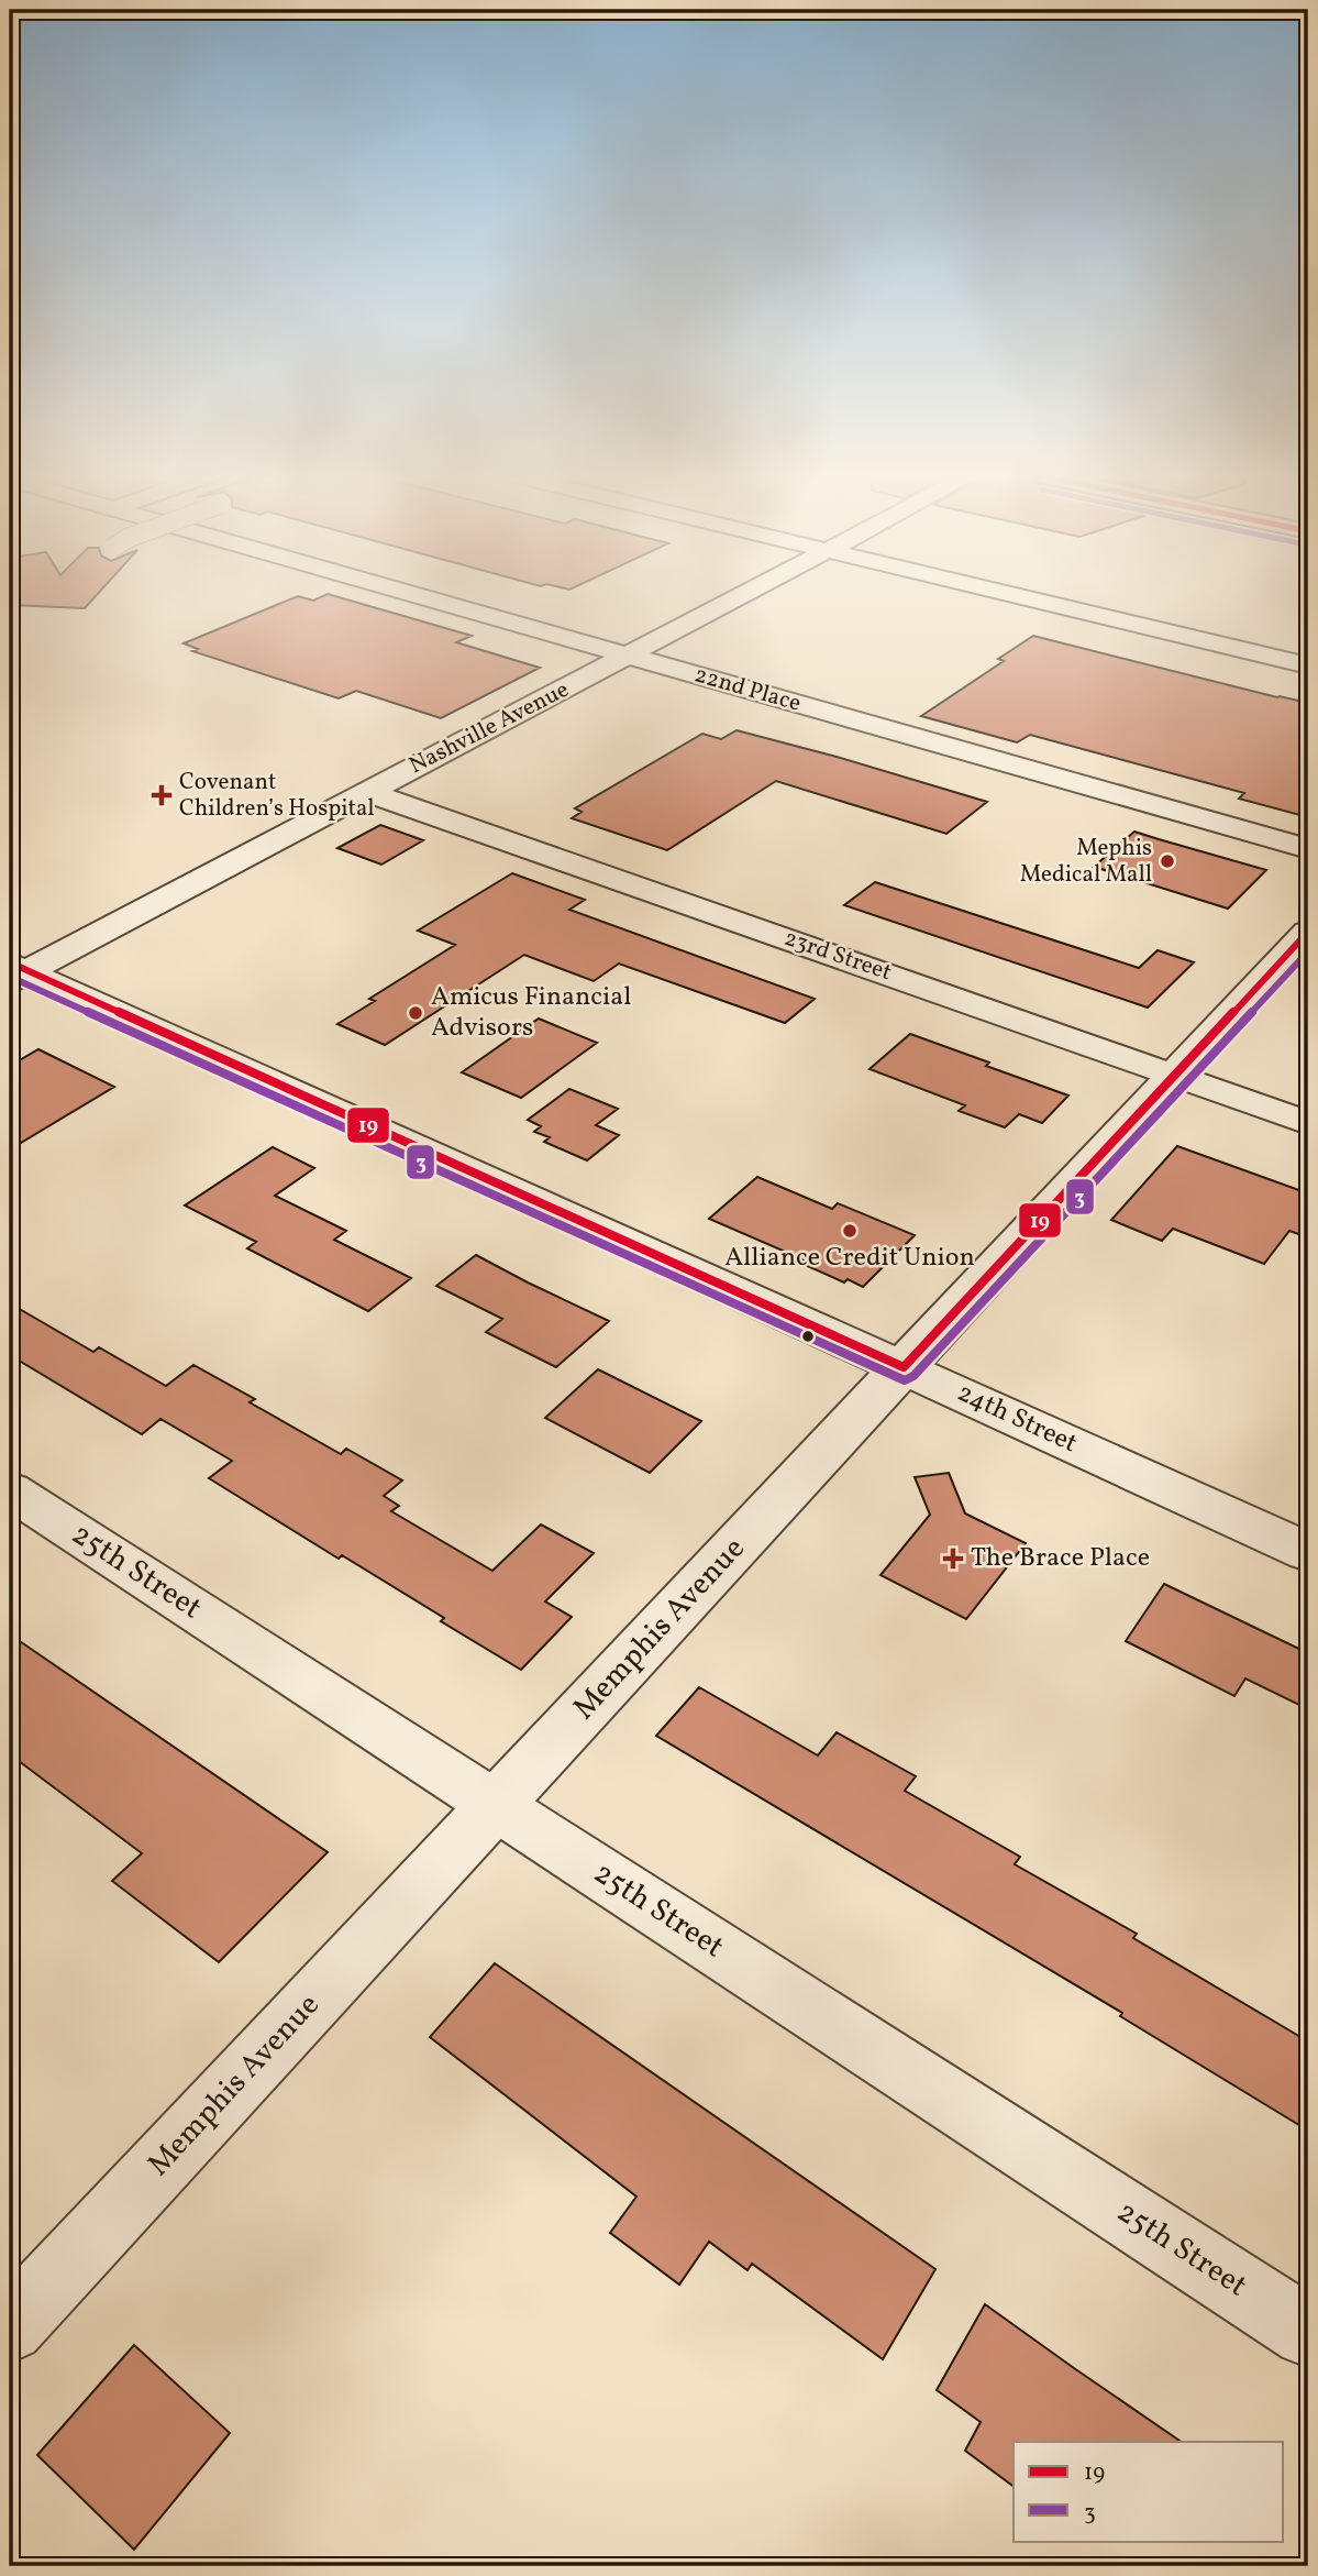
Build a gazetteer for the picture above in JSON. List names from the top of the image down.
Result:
{
  "streets": {
    "street": [
      "22nd Place",
      "Nashville Avenue",
      "23rd Street",
      "24th Street",
      "25th Street",
      "Memphis Avenue"
    ]
  },
  "crossings": [
    ["22nd Place", "Nashville Avenue"],
    ["Nashville Avenue", "23rd Street"],
    ["Nashville Avenue", "24th Street"],
    ["23rd Street", "Memphis Avenue"],
    ["24th Street", "Memphis Avenue"],
    ["25th Street", "Memphis Avenue"]
  ],
  "places": {
    "health": ["Covenant Children’s Hospital", "The Brace Place"],
    "other": ["Mephis Medical Mall", "Amicus Financial Advisors", "Alliance Credit Union"]
  },
  "lines": ["transit line 19", "transit line 3"],
  "legend": ["19", "3"]
}
